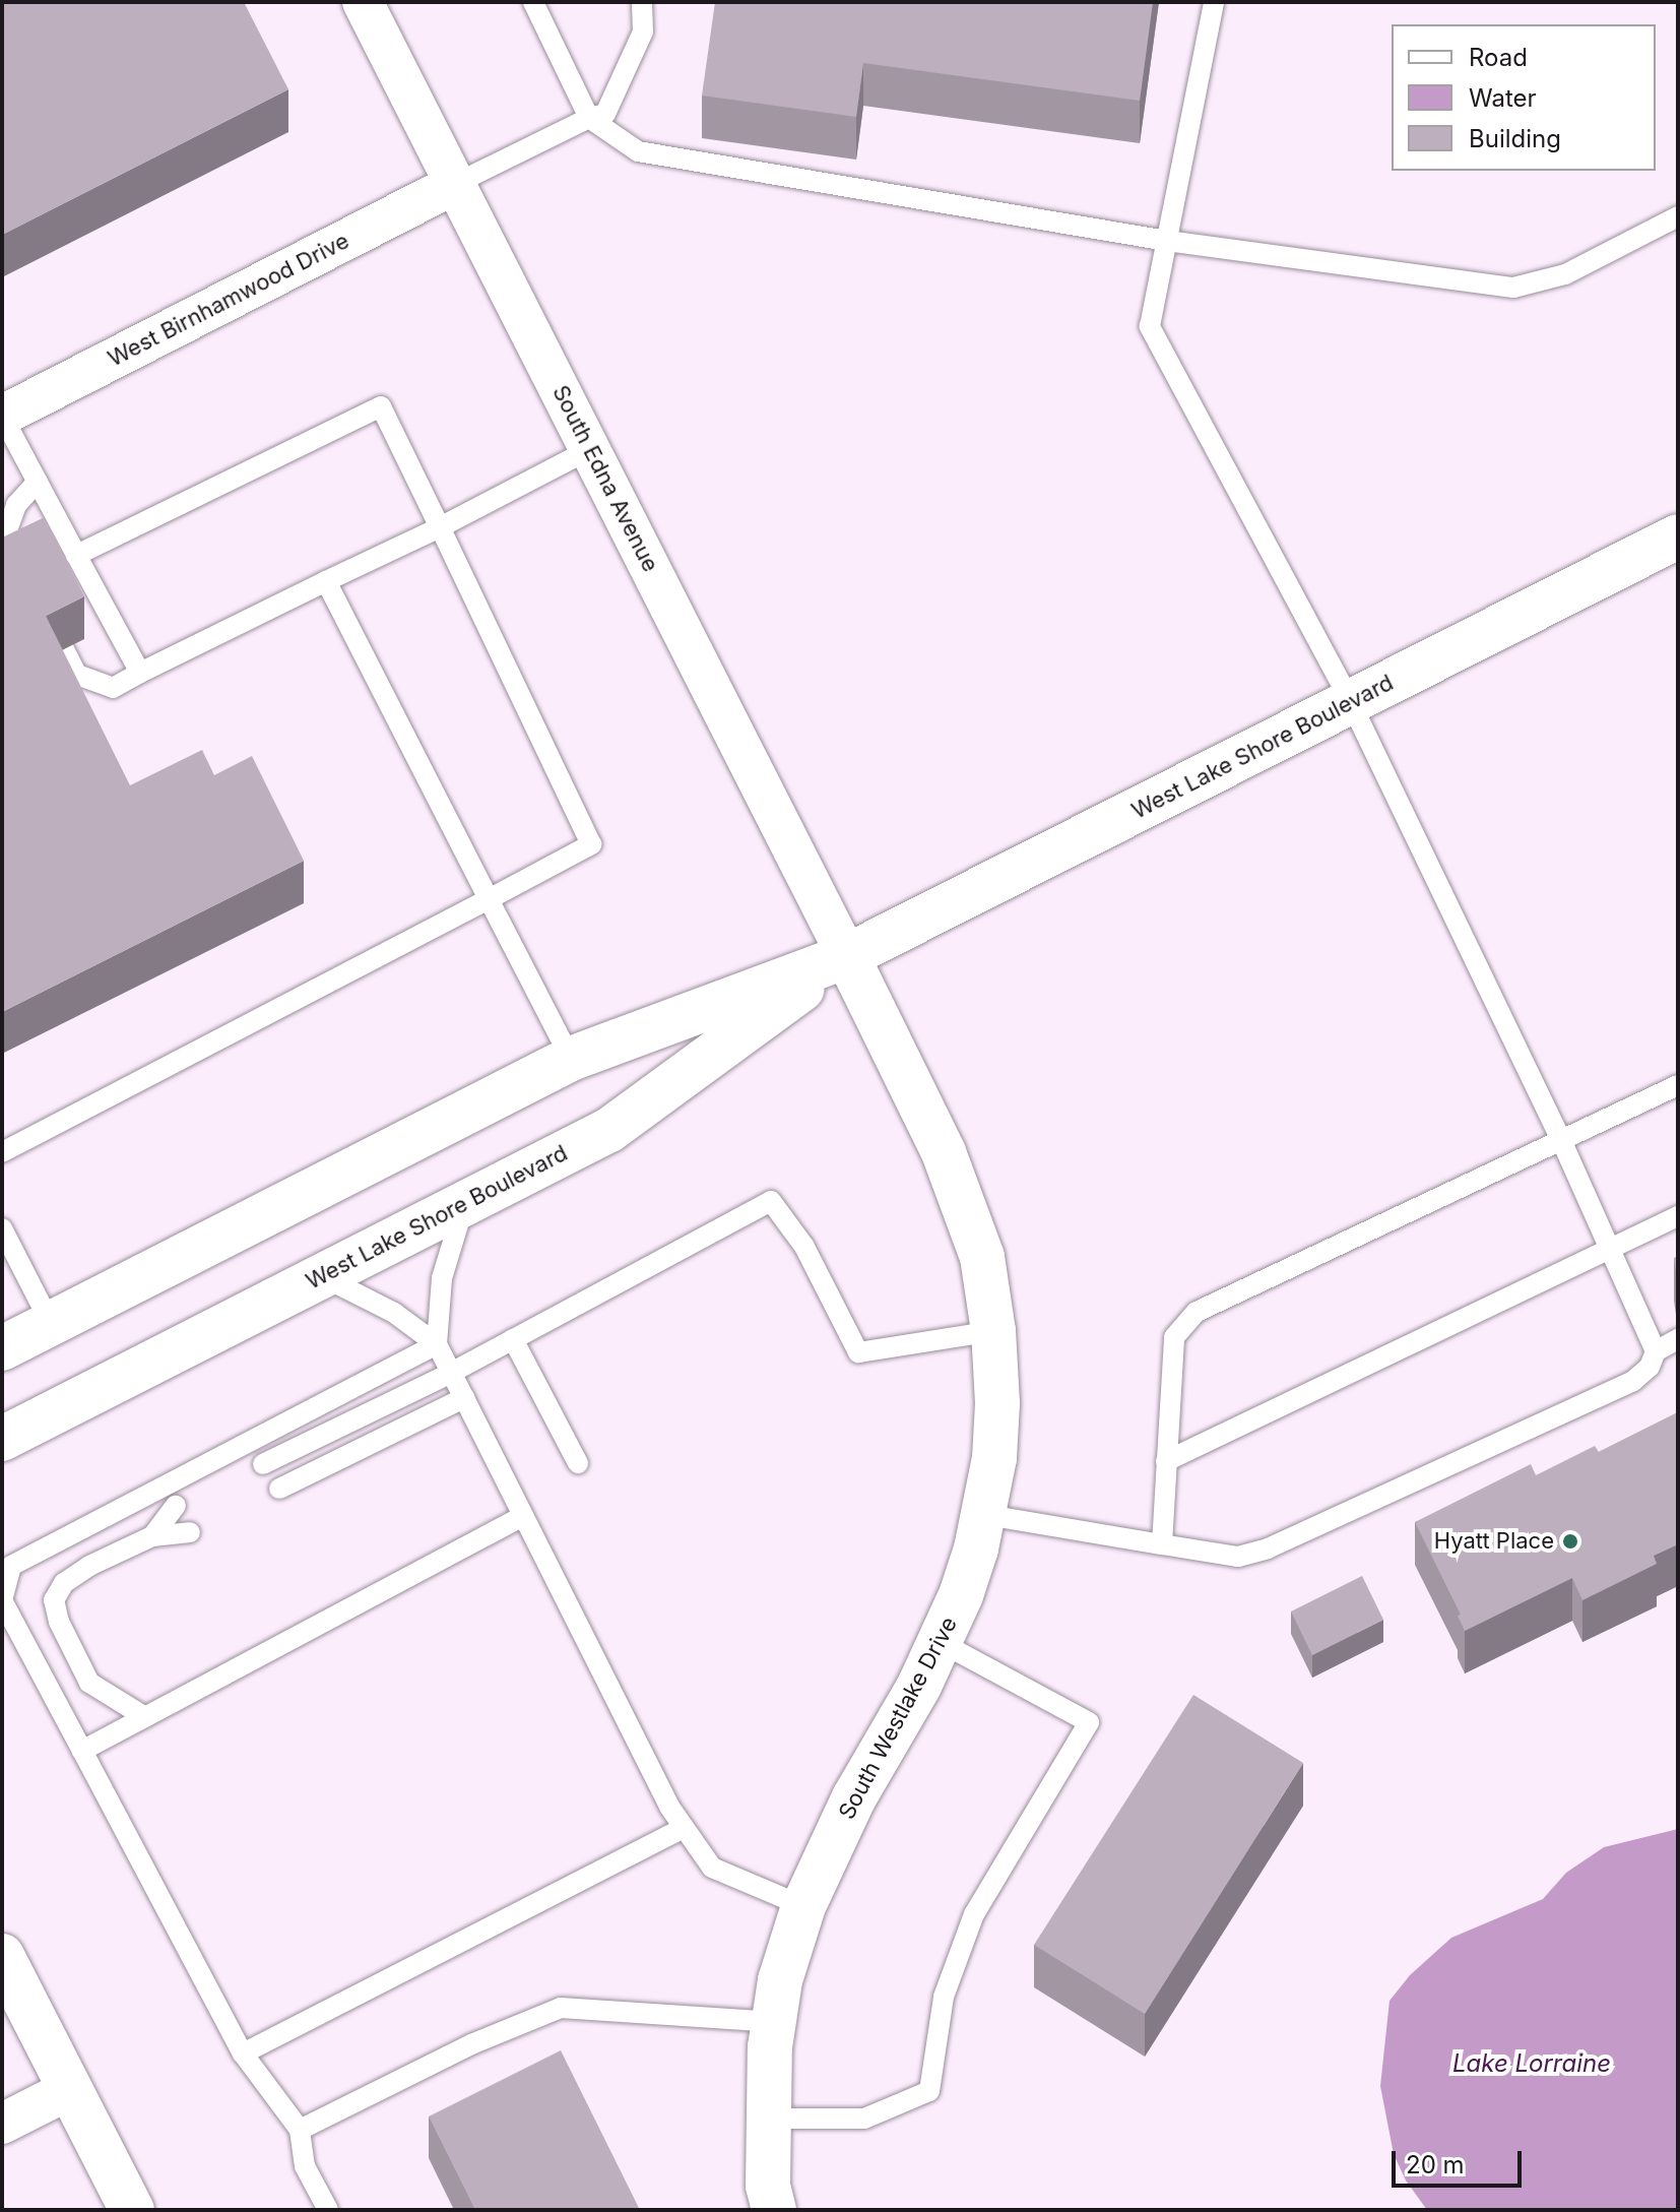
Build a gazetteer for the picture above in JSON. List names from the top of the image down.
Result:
{
  "streets": {
    "street": [
      "West Birnhamwood Drive",
      "South Edna Avenue",
      "West Lake Shore Boulevard",
      "South Westlake Drive"
    ]
  },
  "crossings": [
    ["West Birnhamwood Drive", "South Edna Avenue"],
    ["South Edna Avenue", "West Lake Shore Boulevard"],
    ["South Edna Avenue", "South Westlake Drive"],
    ["West Lake Shore Boulevard", "South Westlake Drive"]
  ],
  "water": ["Lake Lorraine"],
  "places": ["Hyatt Place"],
  "legend": ["Road", "Water", "Building"],
  "scale_bar": "20 m"
}
